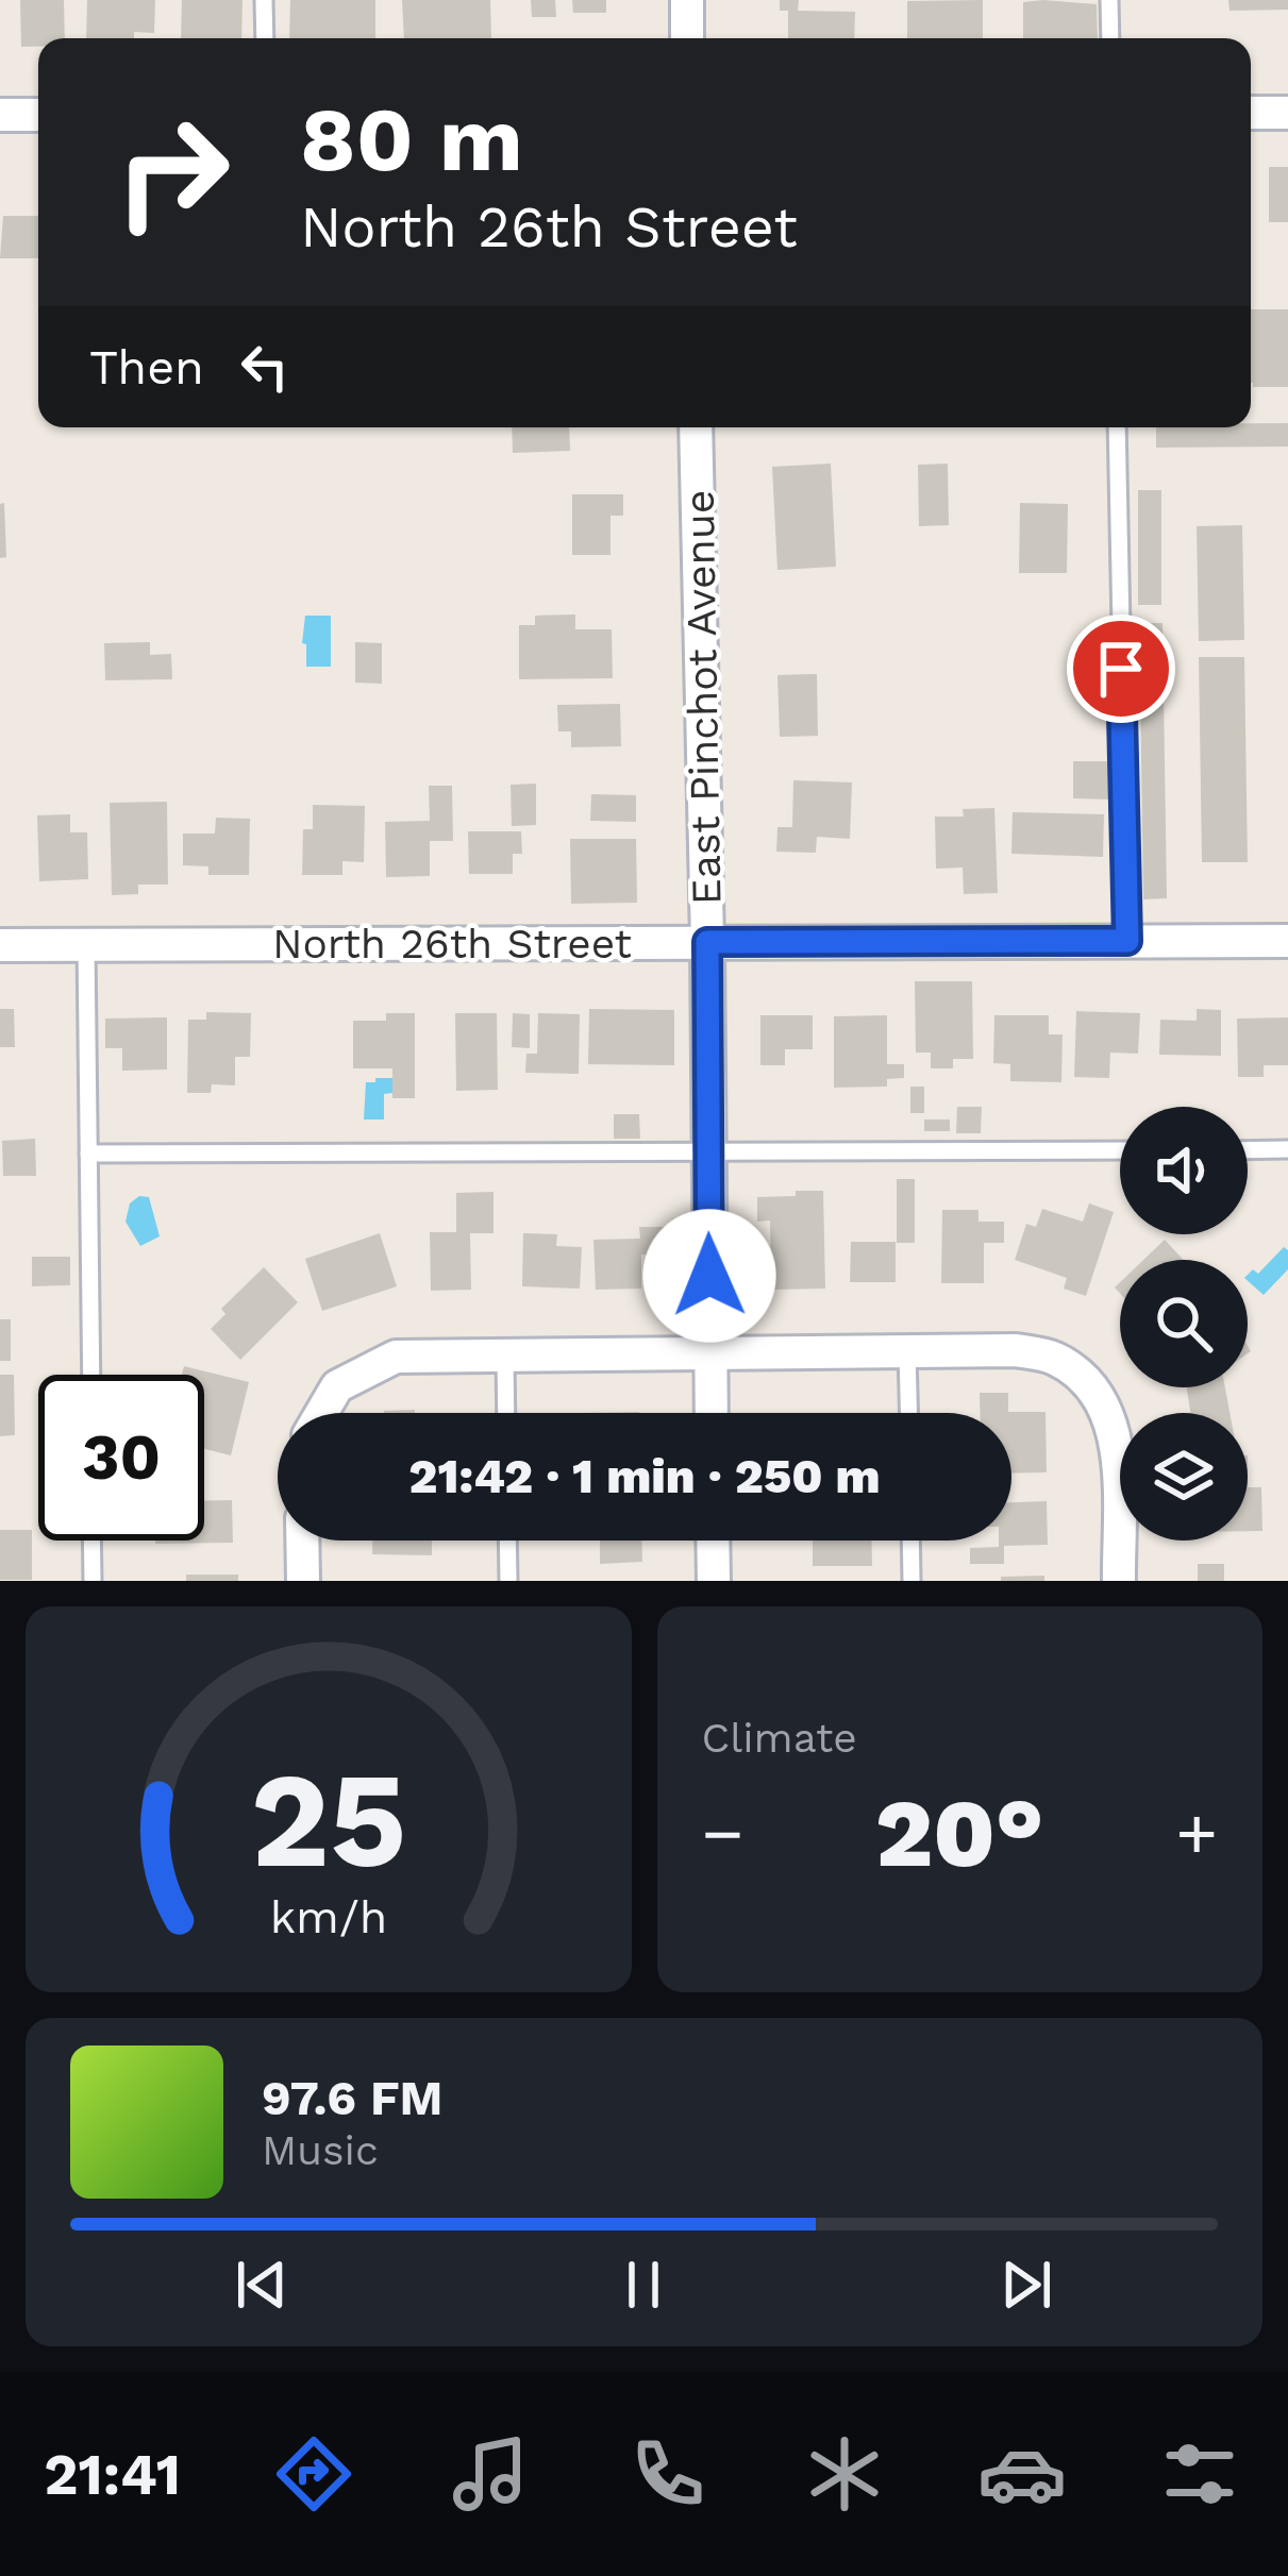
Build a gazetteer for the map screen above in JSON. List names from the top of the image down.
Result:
{
  "streets": {
    "street": ["East Pinchot Avenue", "North 26th Street"]
  },
  "crossings": [
    ["East Pinchot Avenue", "North 26th Street"]
  ],
  "page": {
    "turn": ["80 m", "North 26th Street"],
    "then": "Then",
    "limit": "30",
    "trip": "21:42 · 1 min · 250 m",
    "tile": "Climate",
    "heat": ["−", "20°", "+"],
    "song": ["97.6 FM", "Music"],
    "tabs": "21:41",
    "gauge": ["25", "km/h"]
  }
}
